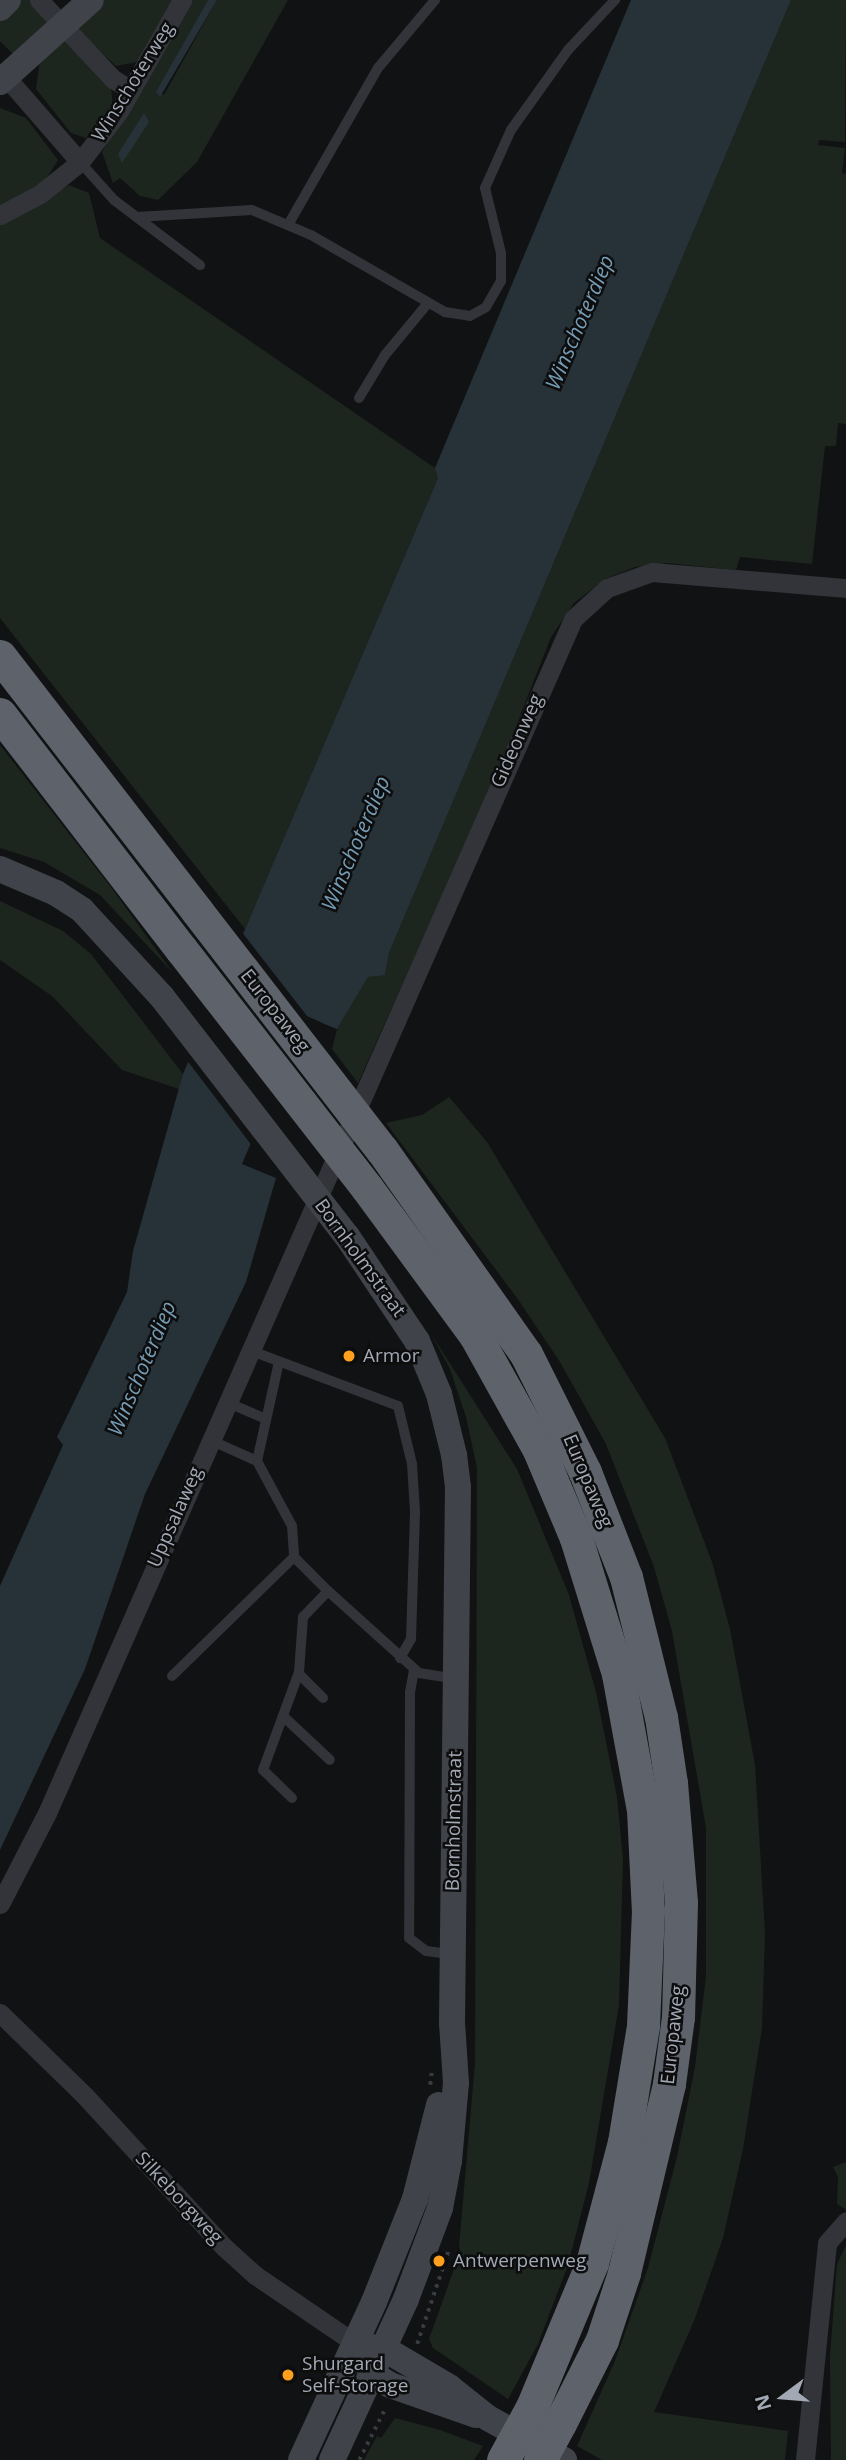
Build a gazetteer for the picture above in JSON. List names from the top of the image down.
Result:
{
  "streets": {
    "highway": ["Europaweg"],
    "street": [
      "Winschoterweg",
      "Gideonweg",
      "Bornholmstraat",
      "Uppsalaweg",
      "Silkeborgweg"
    ]
  },
  "crossings": [
    ["Gideonweg", "Uppsalaweg"],
    ["Bornholmstraat", "Silkeborgweg"]
  ],
  "water": ["Winschoterdiep"],
  "places": ["Armor", "Antwerpenweg", "Shurgard Self-Storage"],
  "north": "left"
}
